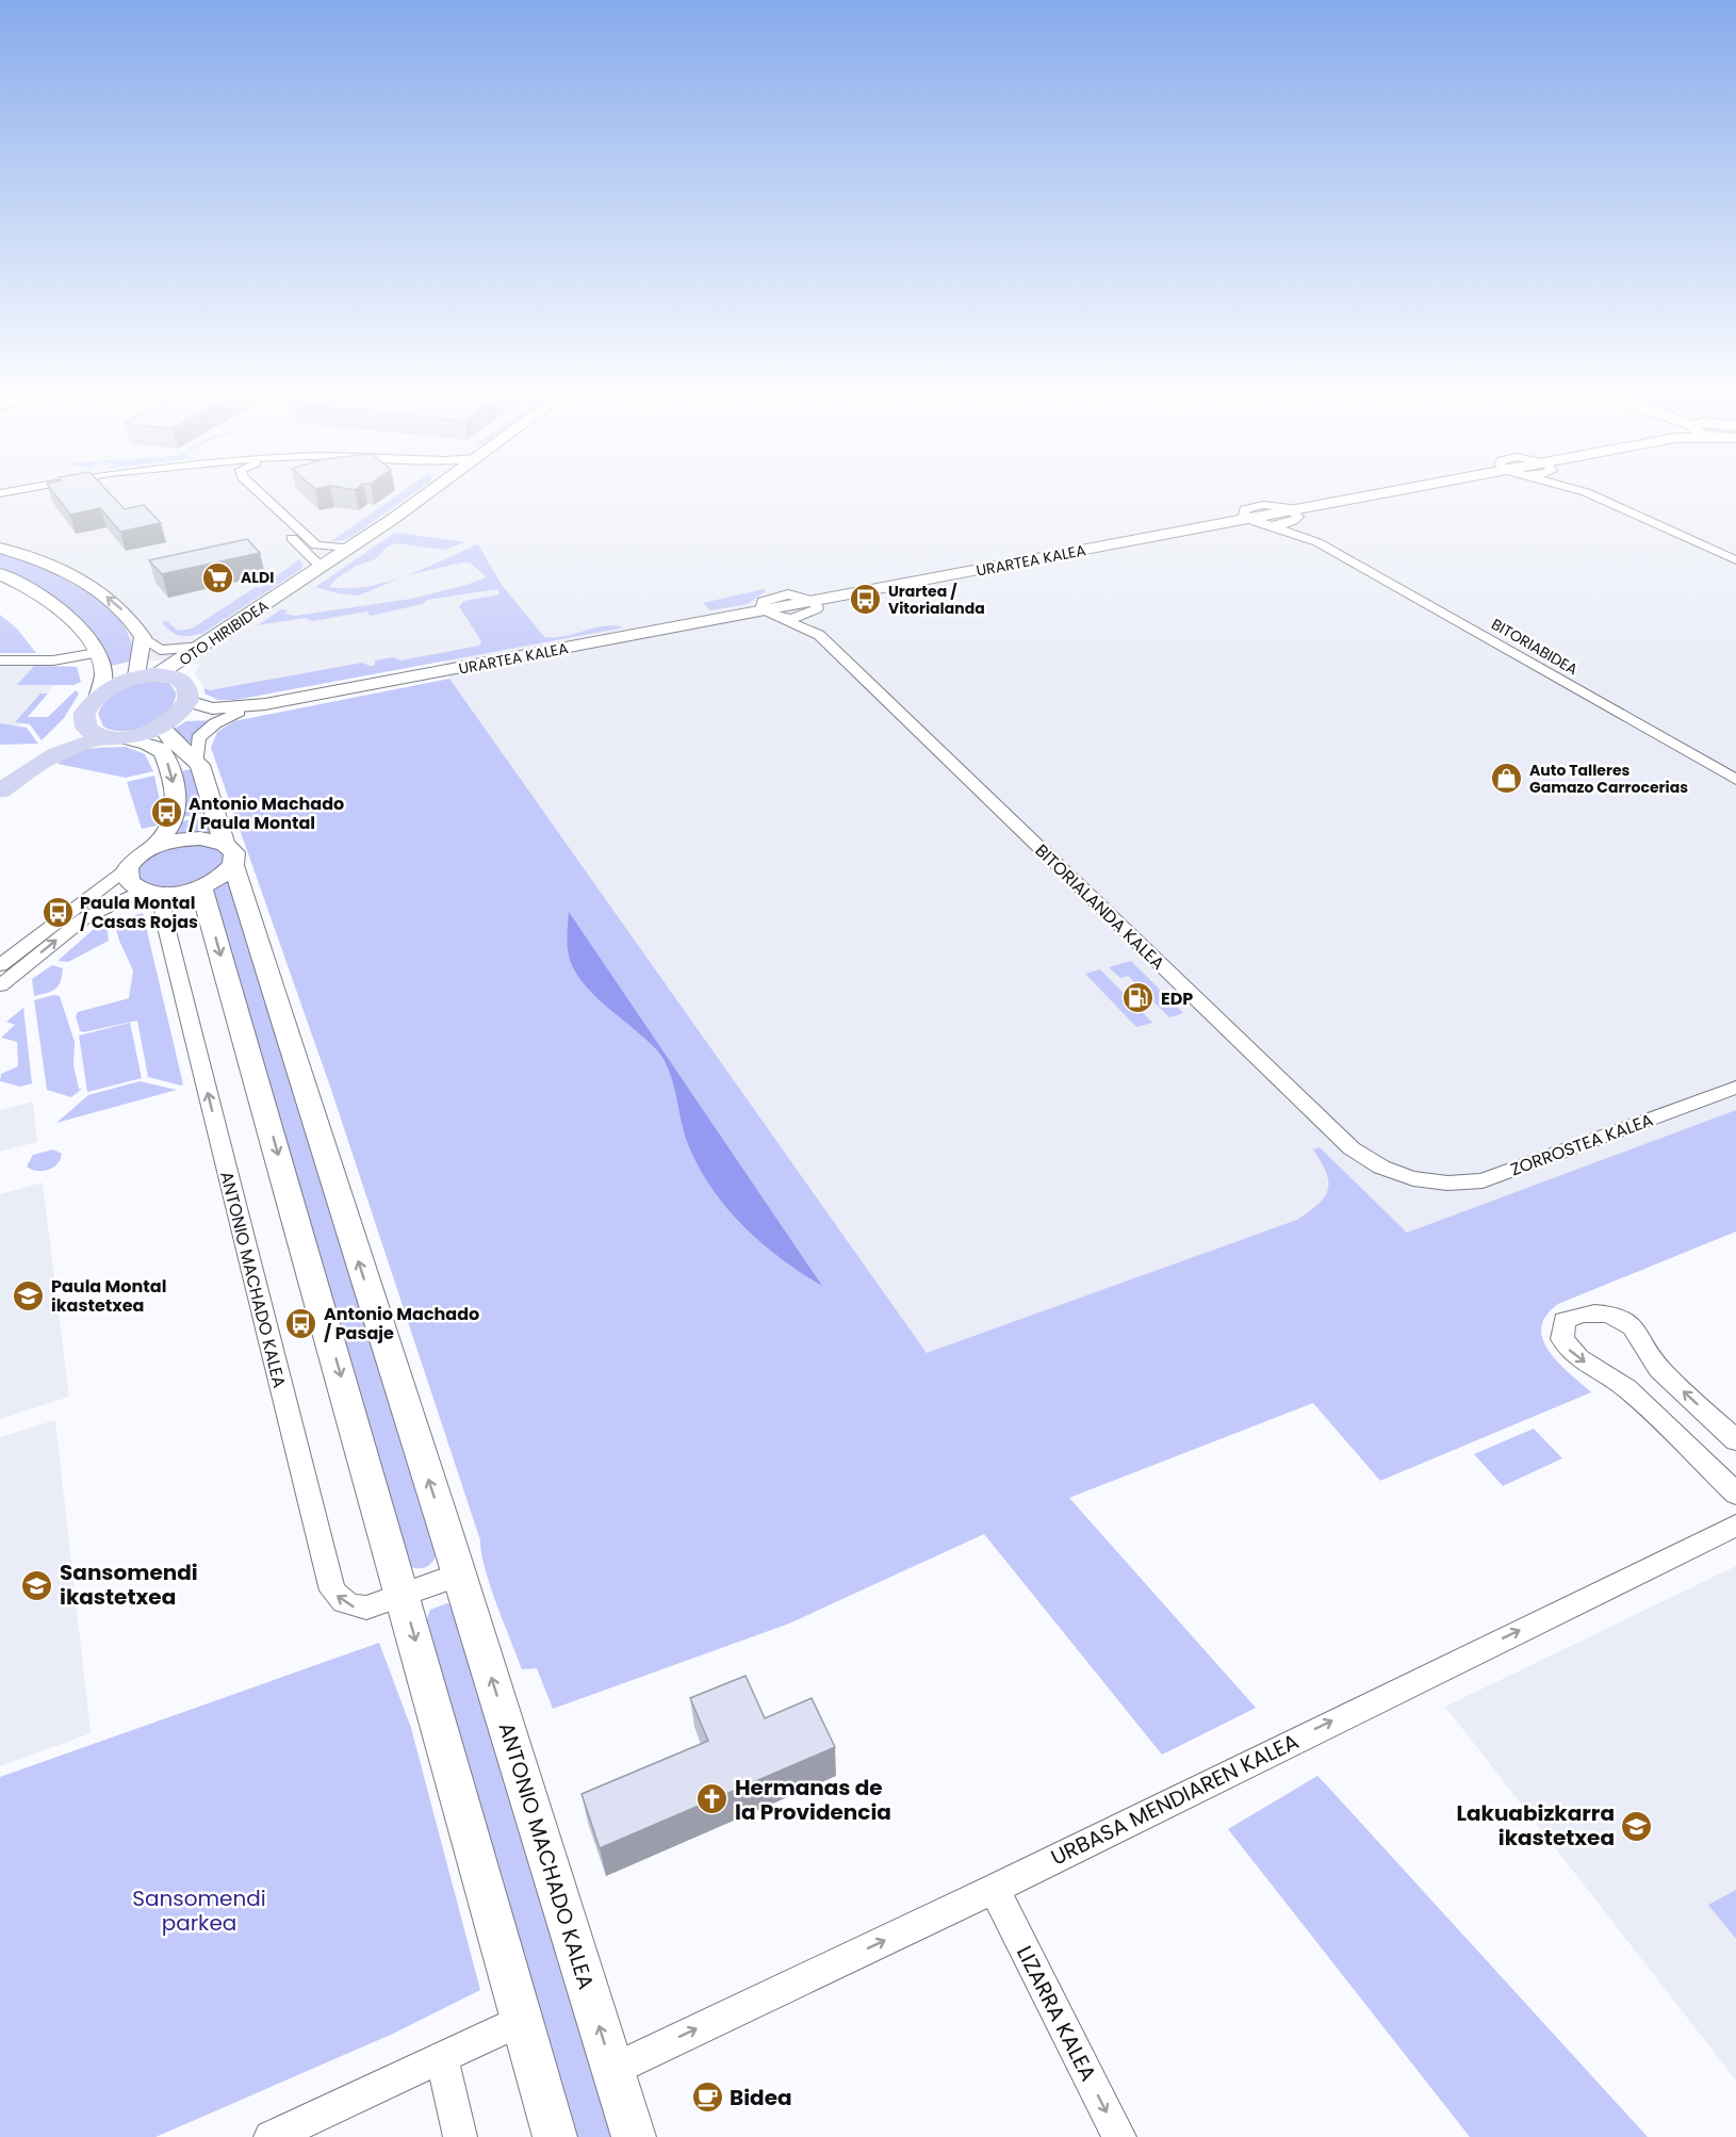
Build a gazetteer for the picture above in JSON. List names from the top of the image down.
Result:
{
  "streets": {
    "street": [
      "URARTEA KALEA",
      "OTO HIRIBIDEA",
      "BITORIABIDEA",
      "BITORIALANDA KALEA",
      "ZORROSTEA KALEA",
      "ANTONIO MACHADO KALEA",
      "URBASA MENDIAREN KALEA",
      "LIZARRA KALEA"
    ]
  },
  "crossings": [
    ["URARTEA KALEA", "BITORIABIDEA"],
    ["URARTEA KALEA", "BITORIALANDA KALEA"],
    ["BITORIALANDA KALEA", "ZORROSTEA KALEA"],
    ["ANTONIO MACHADO KALEA", "URBASA MENDIAREN KALEA"],
    ["URBASA MENDIAREN KALEA", "LIZARRA KALEA"]
  ],
  "one_way": ["URBASA MENDIAREN KALEA", "LIZARRA KALEA"],
  "parks": ["Sansomendi parkea"],
  "places": {
    "supermarket": ["ALDI"],
    "bus stop": [
      "Urartea / Vitorialanda",
      "Antonio Machado / Paula Montal",
      "Paula Montal / Casas Rojas",
      "Antonio Machado / Pasaje"
    ],
    "shop": ["Auto Talleres Gamazo Carrocerias"],
    "fuel station": ["EDP"],
    "school or university": ["Paula Montal ikastetxea", "Sansomendi ikastetxea", "Lakuabizkarra ikastetxea"],
    "church": ["Hermanas de la Providencia"],
    "cafe": ["Bidea"]
  }
}
